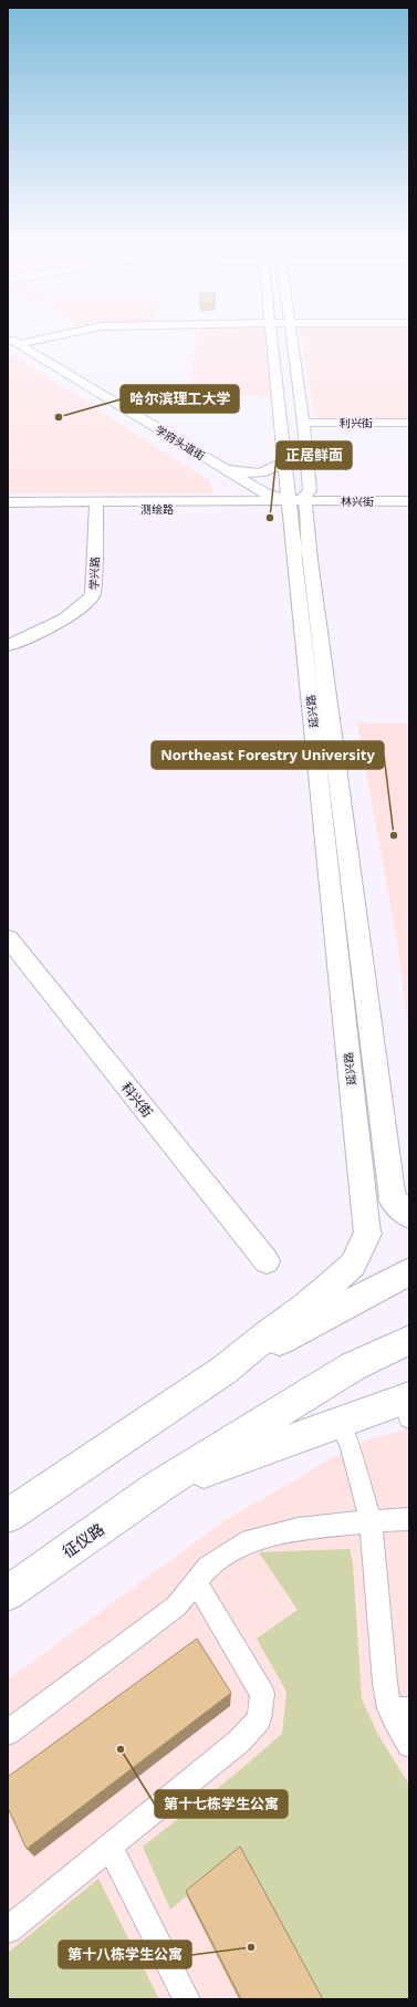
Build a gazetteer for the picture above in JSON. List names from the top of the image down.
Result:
{
  "streets": {
    "main road": [
      "利兴街",
      "学府头道街",
      "林兴街",
      "测绘路",
      "学兴路",
      "延兴路",
      "科兴街",
      "征仪路"
    ]
  },
  "crossings": [
    ["利兴街", "延兴路"],
    ["学府头道街", "林兴街"],
    ["学府头道街", "测绘路"],
    ["学府头道街", "延兴路"],
    ["林兴街", "测绘路"],
    ["林兴街", "延兴路"],
    ["测绘路", "学兴路"],
    ["测绘路", "延兴路"]
  ],
  "places": [
    "哈尔滨理工大学",
    "正居鲜面",
    "Northeast Forestry University",
    "第十七栋学生公寓",
    "第十八栋学生公寓"
  ]
}
